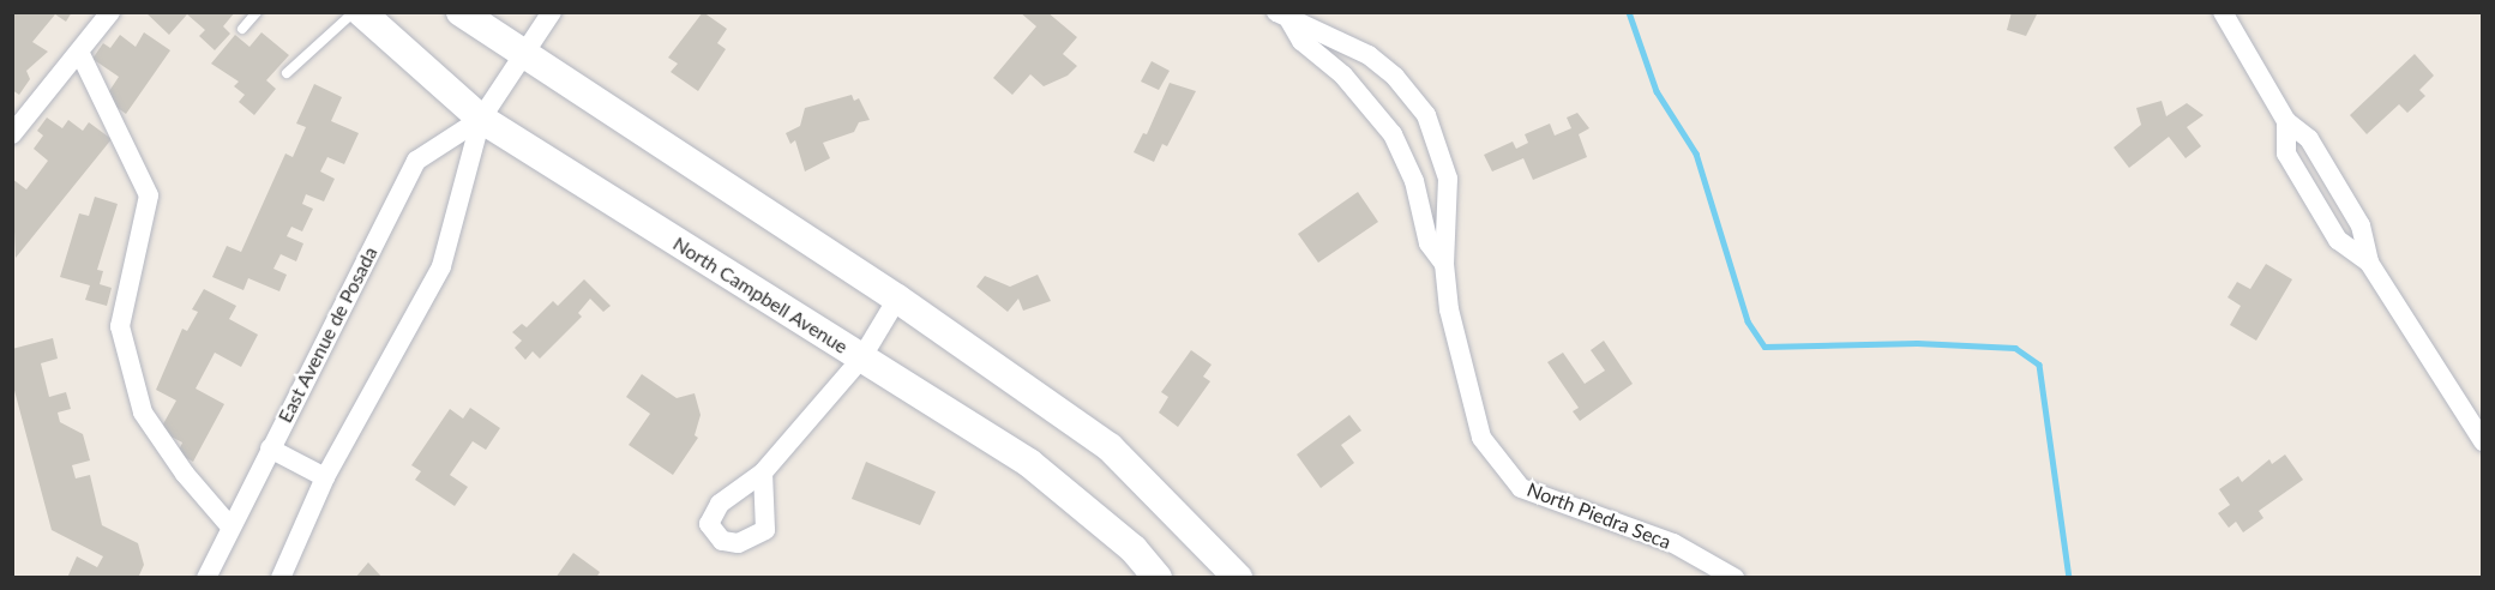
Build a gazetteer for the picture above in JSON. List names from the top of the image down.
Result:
{
  "streets": {
    "main road": ["North Campbell Avenue"],
    "street": ["East Avenue de Posada", "North Piedra Seca"]
  },
  "crossings": [
    ["North Campbell Avenue", "East Avenue de Posada"]
  ]
}
